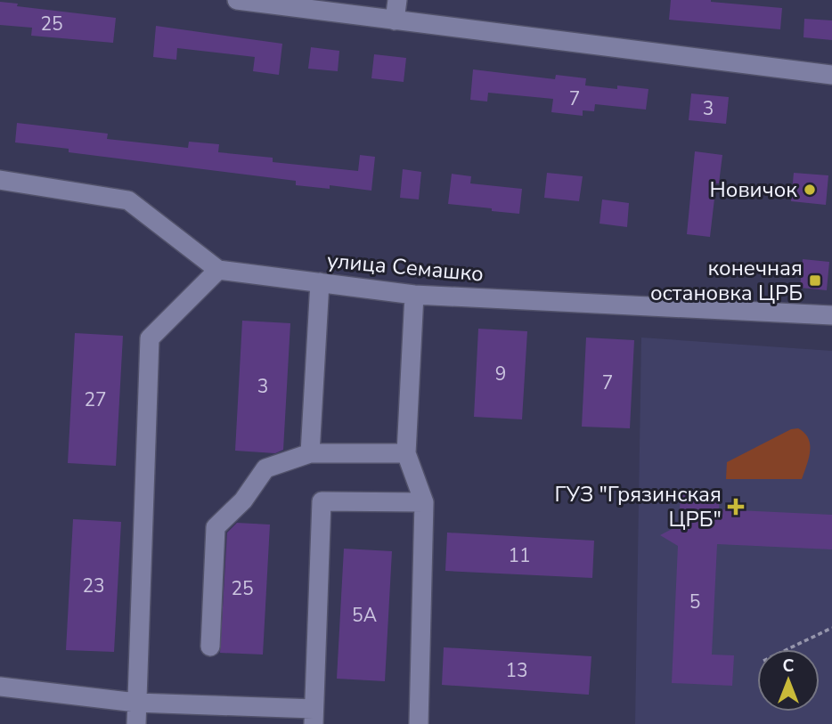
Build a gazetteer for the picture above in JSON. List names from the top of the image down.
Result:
{
  "streets": {
    "street": ["улица Семашко"]
  },
  "places": {
    "other": ["Новичок"],
    "transit": ["конечная остановка ЦРБ"],
    "health": ["ГУЗ \"Грязинская ЦРБ\""]
  },
  "house_numbers": [
    "25",
    "7",
    "3",
    "9",
    "7",
    "3",
    "27",
    "11",
    "23",
    "25",
    "5",
    "5А",
    "13"
  ],
  "north": "top"
}
